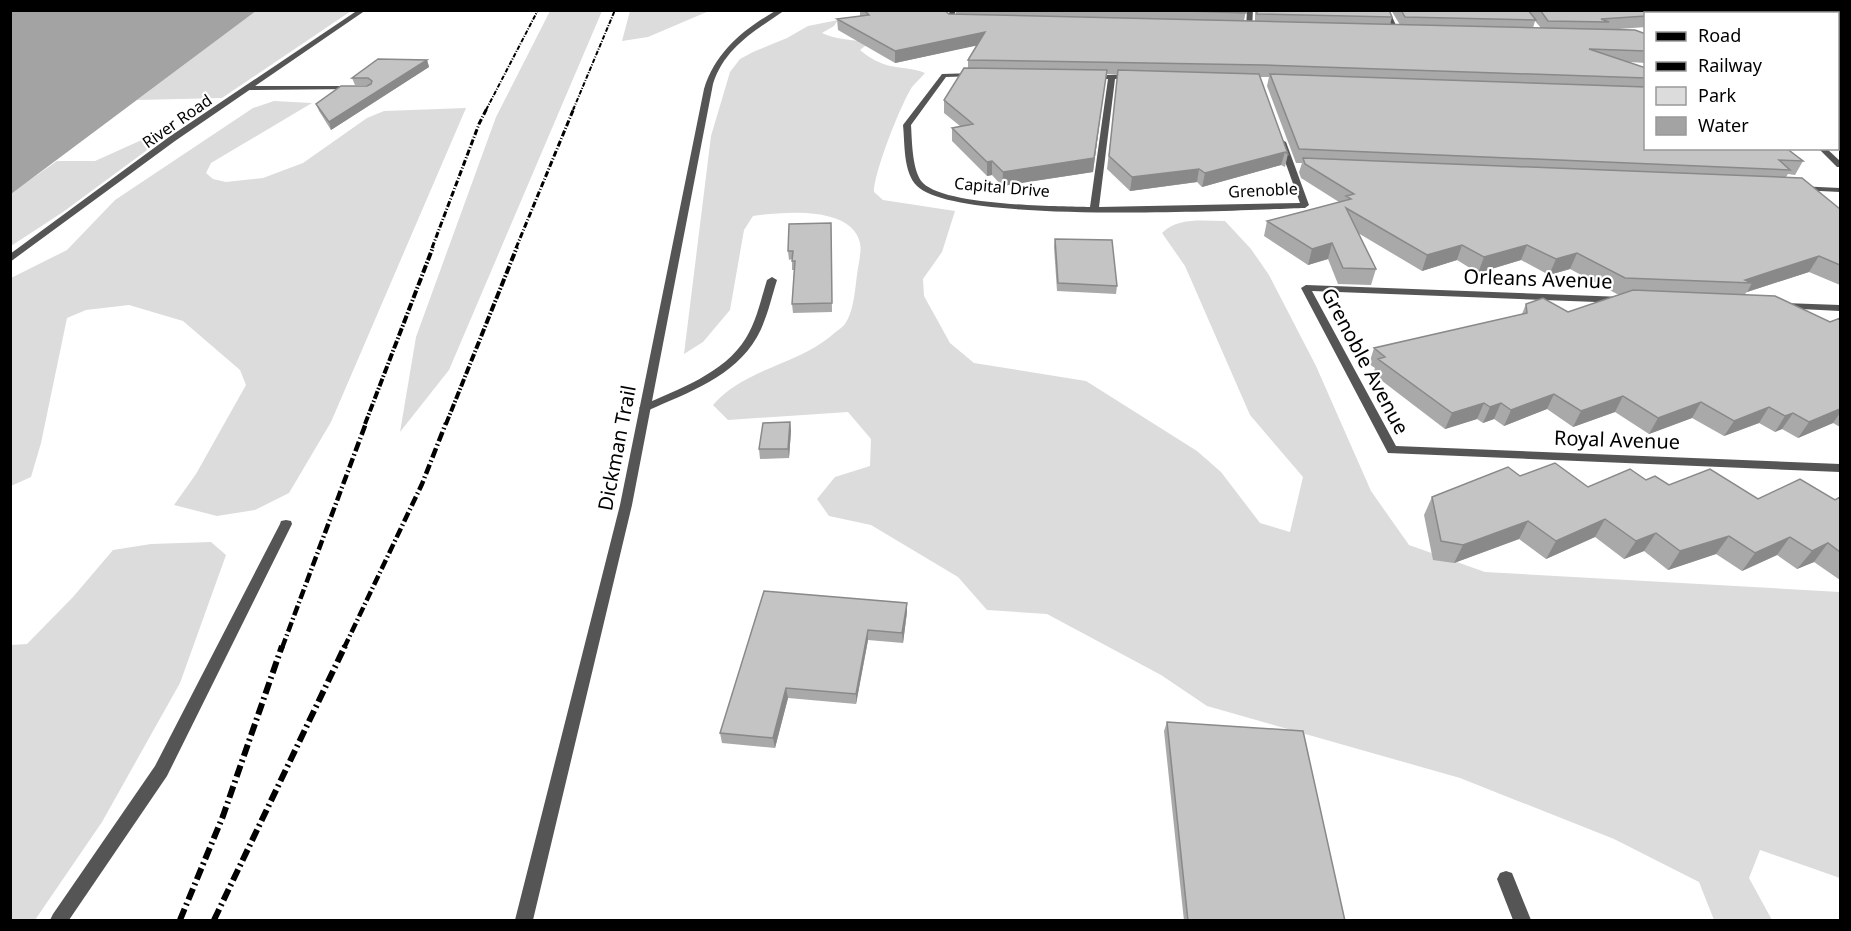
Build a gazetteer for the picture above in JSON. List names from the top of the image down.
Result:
{
  "streets": {
    "street": [
      "River Road",
      "Capital Drive",
      "Grenoble",
      "Orleans Avenue",
      "Grenoble Avenue",
      "Royal Avenue",
      "Dickman Trail"
    ]
  },
  "crossings": [
    ["Capital Drive", "Grenoble"],
    ["Orleans Avenue", "Grenoble Avenue"],
    ["Grenoble Avenue", "Royal Avenue"]
  ],
  "legend": [
    "Road",
    "Railway",
    "Park",
    "Water"
  ]
}
